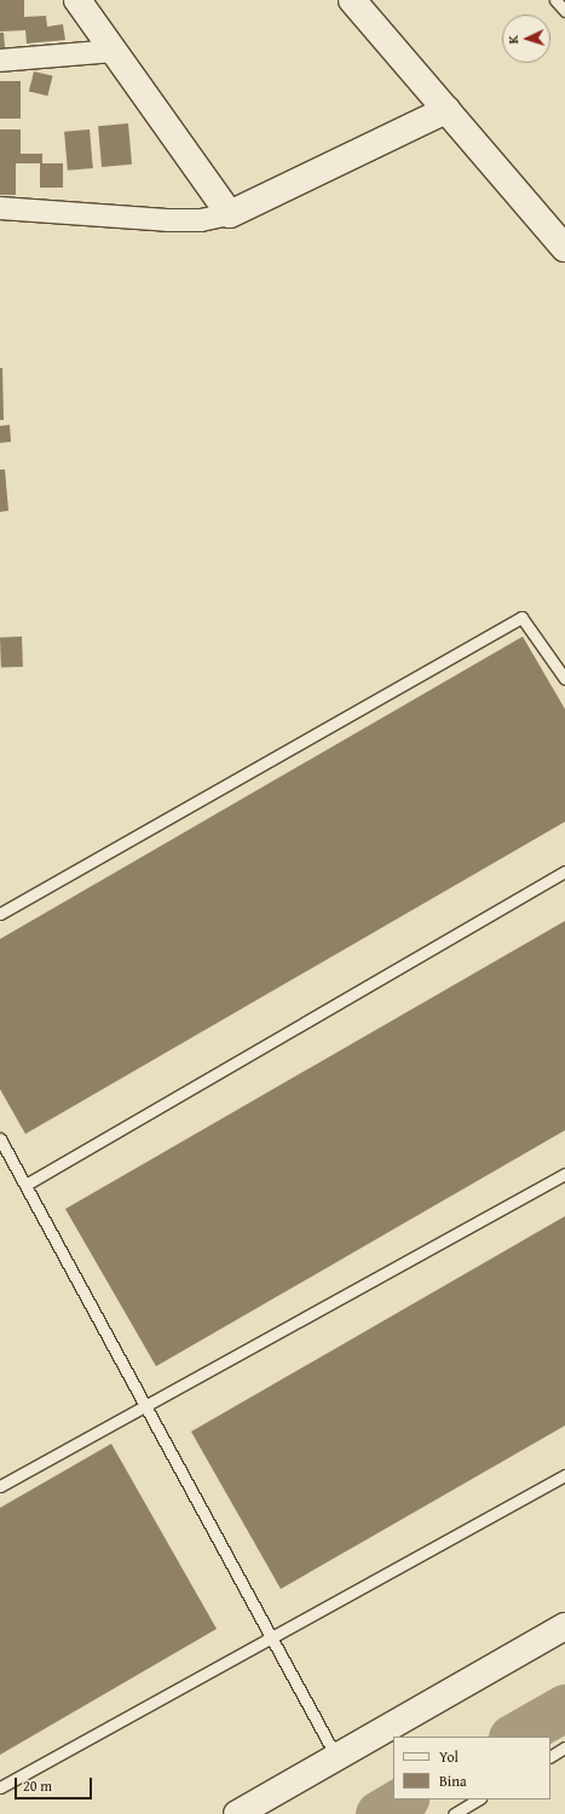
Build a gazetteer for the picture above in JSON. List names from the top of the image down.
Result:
{
  "legend": ["Yol", "Bina"],
  "scale_bar": "20 m",
  "north": "left"
}
